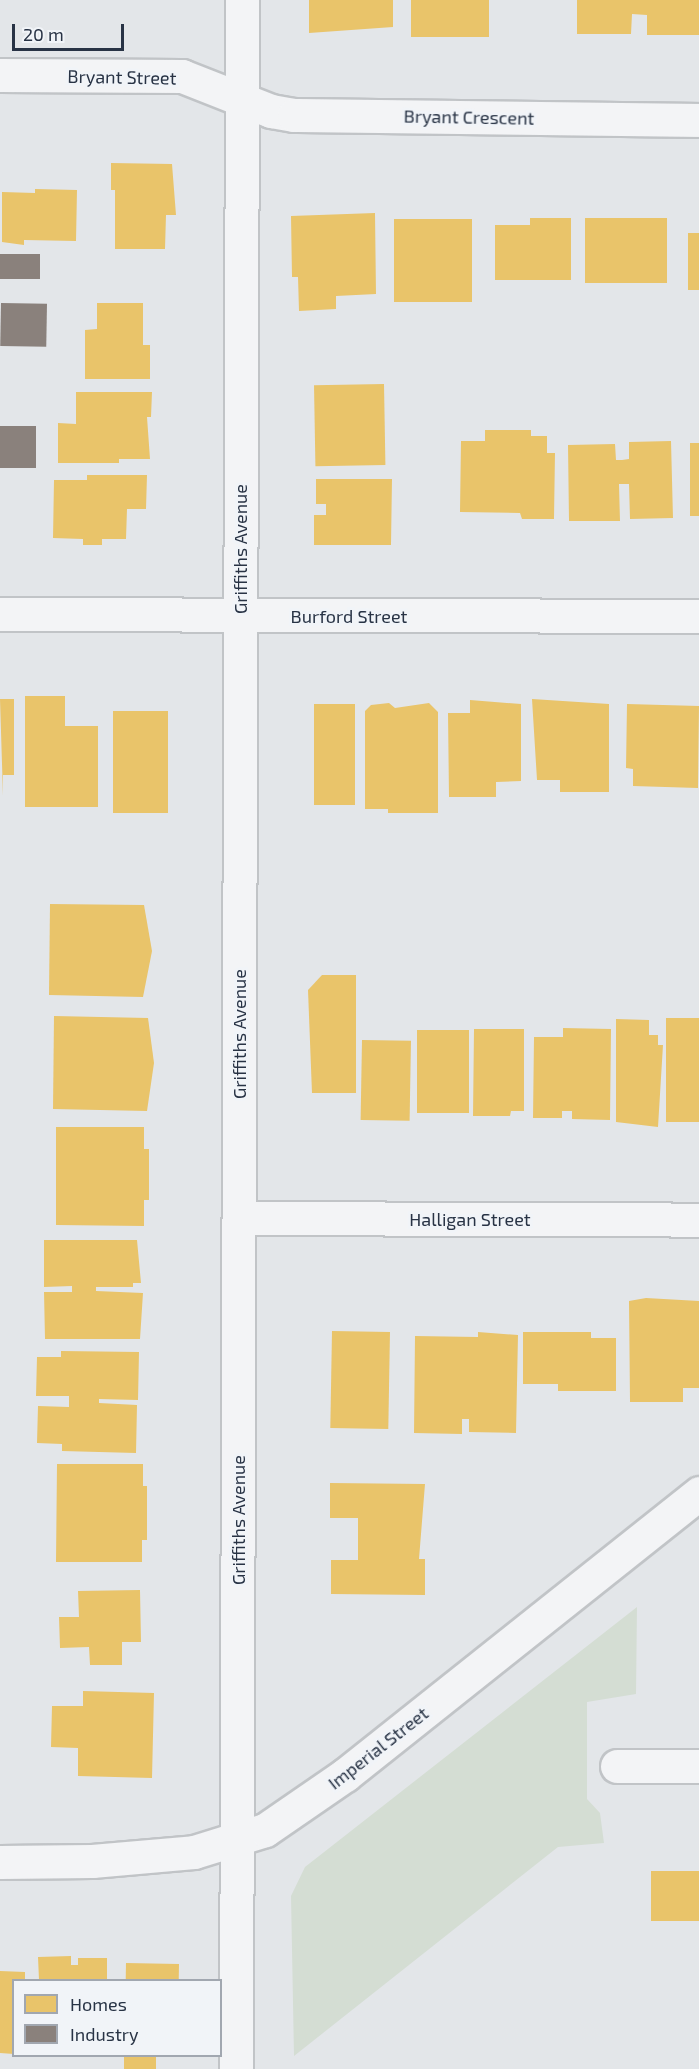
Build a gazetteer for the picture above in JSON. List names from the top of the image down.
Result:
{
  "streets": {
    "street": [
      "Bryant Street",
      "Bryant Crescent",
      "Griffiths Avenue",
      "Burford Street",
      "Halligan Street",
      "Imperial Street"
    ]
  },
  "crossings": [
    ["Bryant Street", "Bryant Crescent"],
    ["Bryant Street", "Griffiths Avenue"],
    ["Bryant Crescent", "Griffiths Avenue"],
    ["Griffiths Avenue", "Burford Street"],
    ["Griffiths Avenue", "Halligan Street"],
    ["Griffiths Avenue", "Imperial Street"]
  ],
  "legend": ["Homes", "Industry"],
  "scale_bar": "20 m"
}
